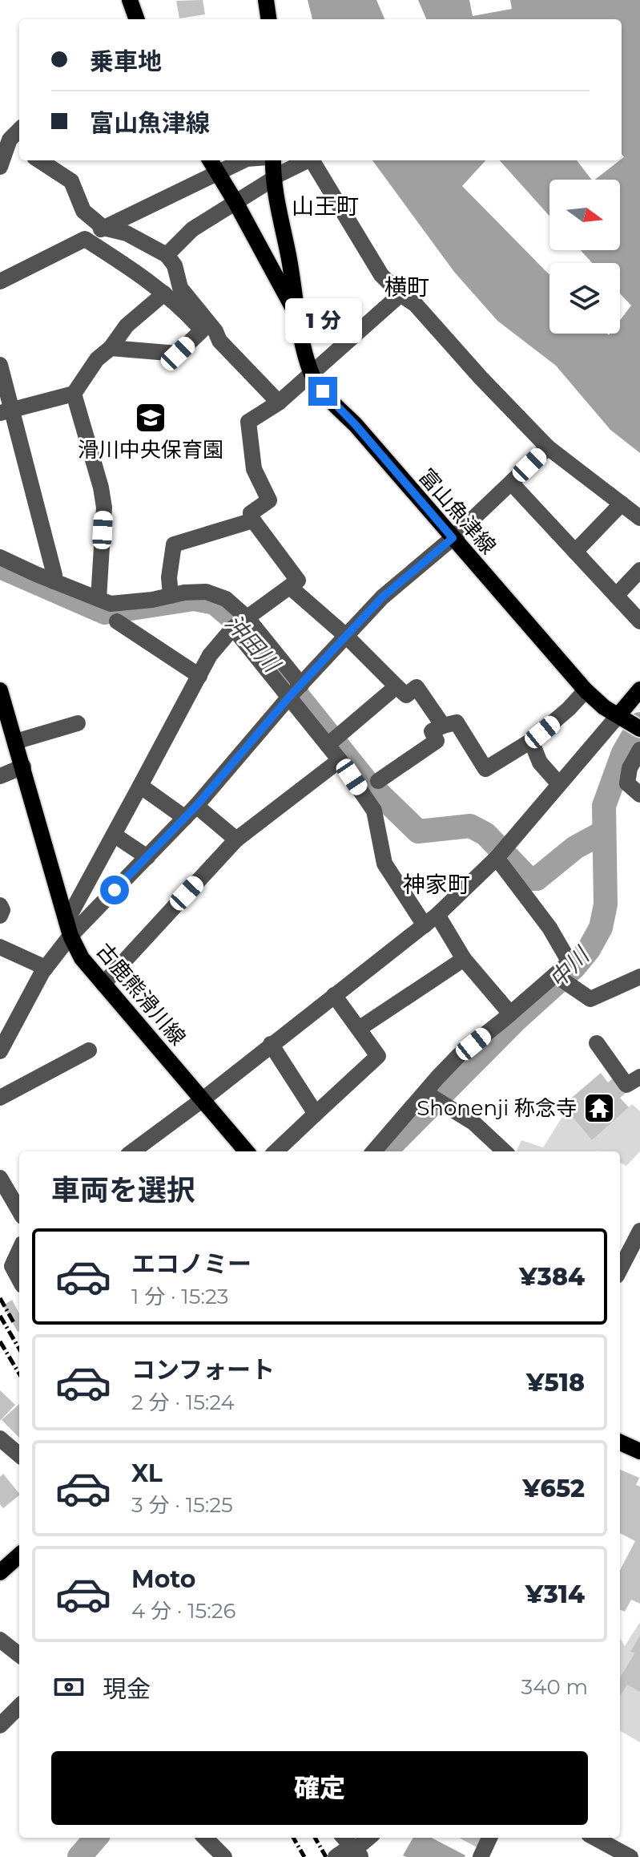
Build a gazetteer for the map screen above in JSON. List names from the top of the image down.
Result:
{
  "streets": {
    "main road": ["富山魚津線", "古鹿熊滑川線"]
  },
  "districts": ["山王町", "横町", "神家町"],
  "water": ["沖田川", "中川"],
  "places": {
    "school or university": ["滑川中央保育園"],
    "temple": ["Shonenji 称念寺"]
  },
  "north": "right",
  "page": {
    "banner": ["乗車地", "富山魚津線"],
    "bubble": "1 分",
    "heading": "車両を選択",
    "list": [
      {
        "name": "エコノミー",
        "note": "1 分 · 15:23",
        "value": "¥384"
      },
      {
        "name": "コンフォート",
        "note": "2 分 · 15:24",
        "value": "¥518"
      },
      {
        "name": "XL",
        "note": "3 分 · 15:25",
        "value": "¥652"
      },
      {
        "name": "Moto",
        "note": "4 分 · 15:26",
        "value": "¥314"
      }
    ],
    "pay": ["現金", "340 m"],
    "buttons": "確定"
  }
}
